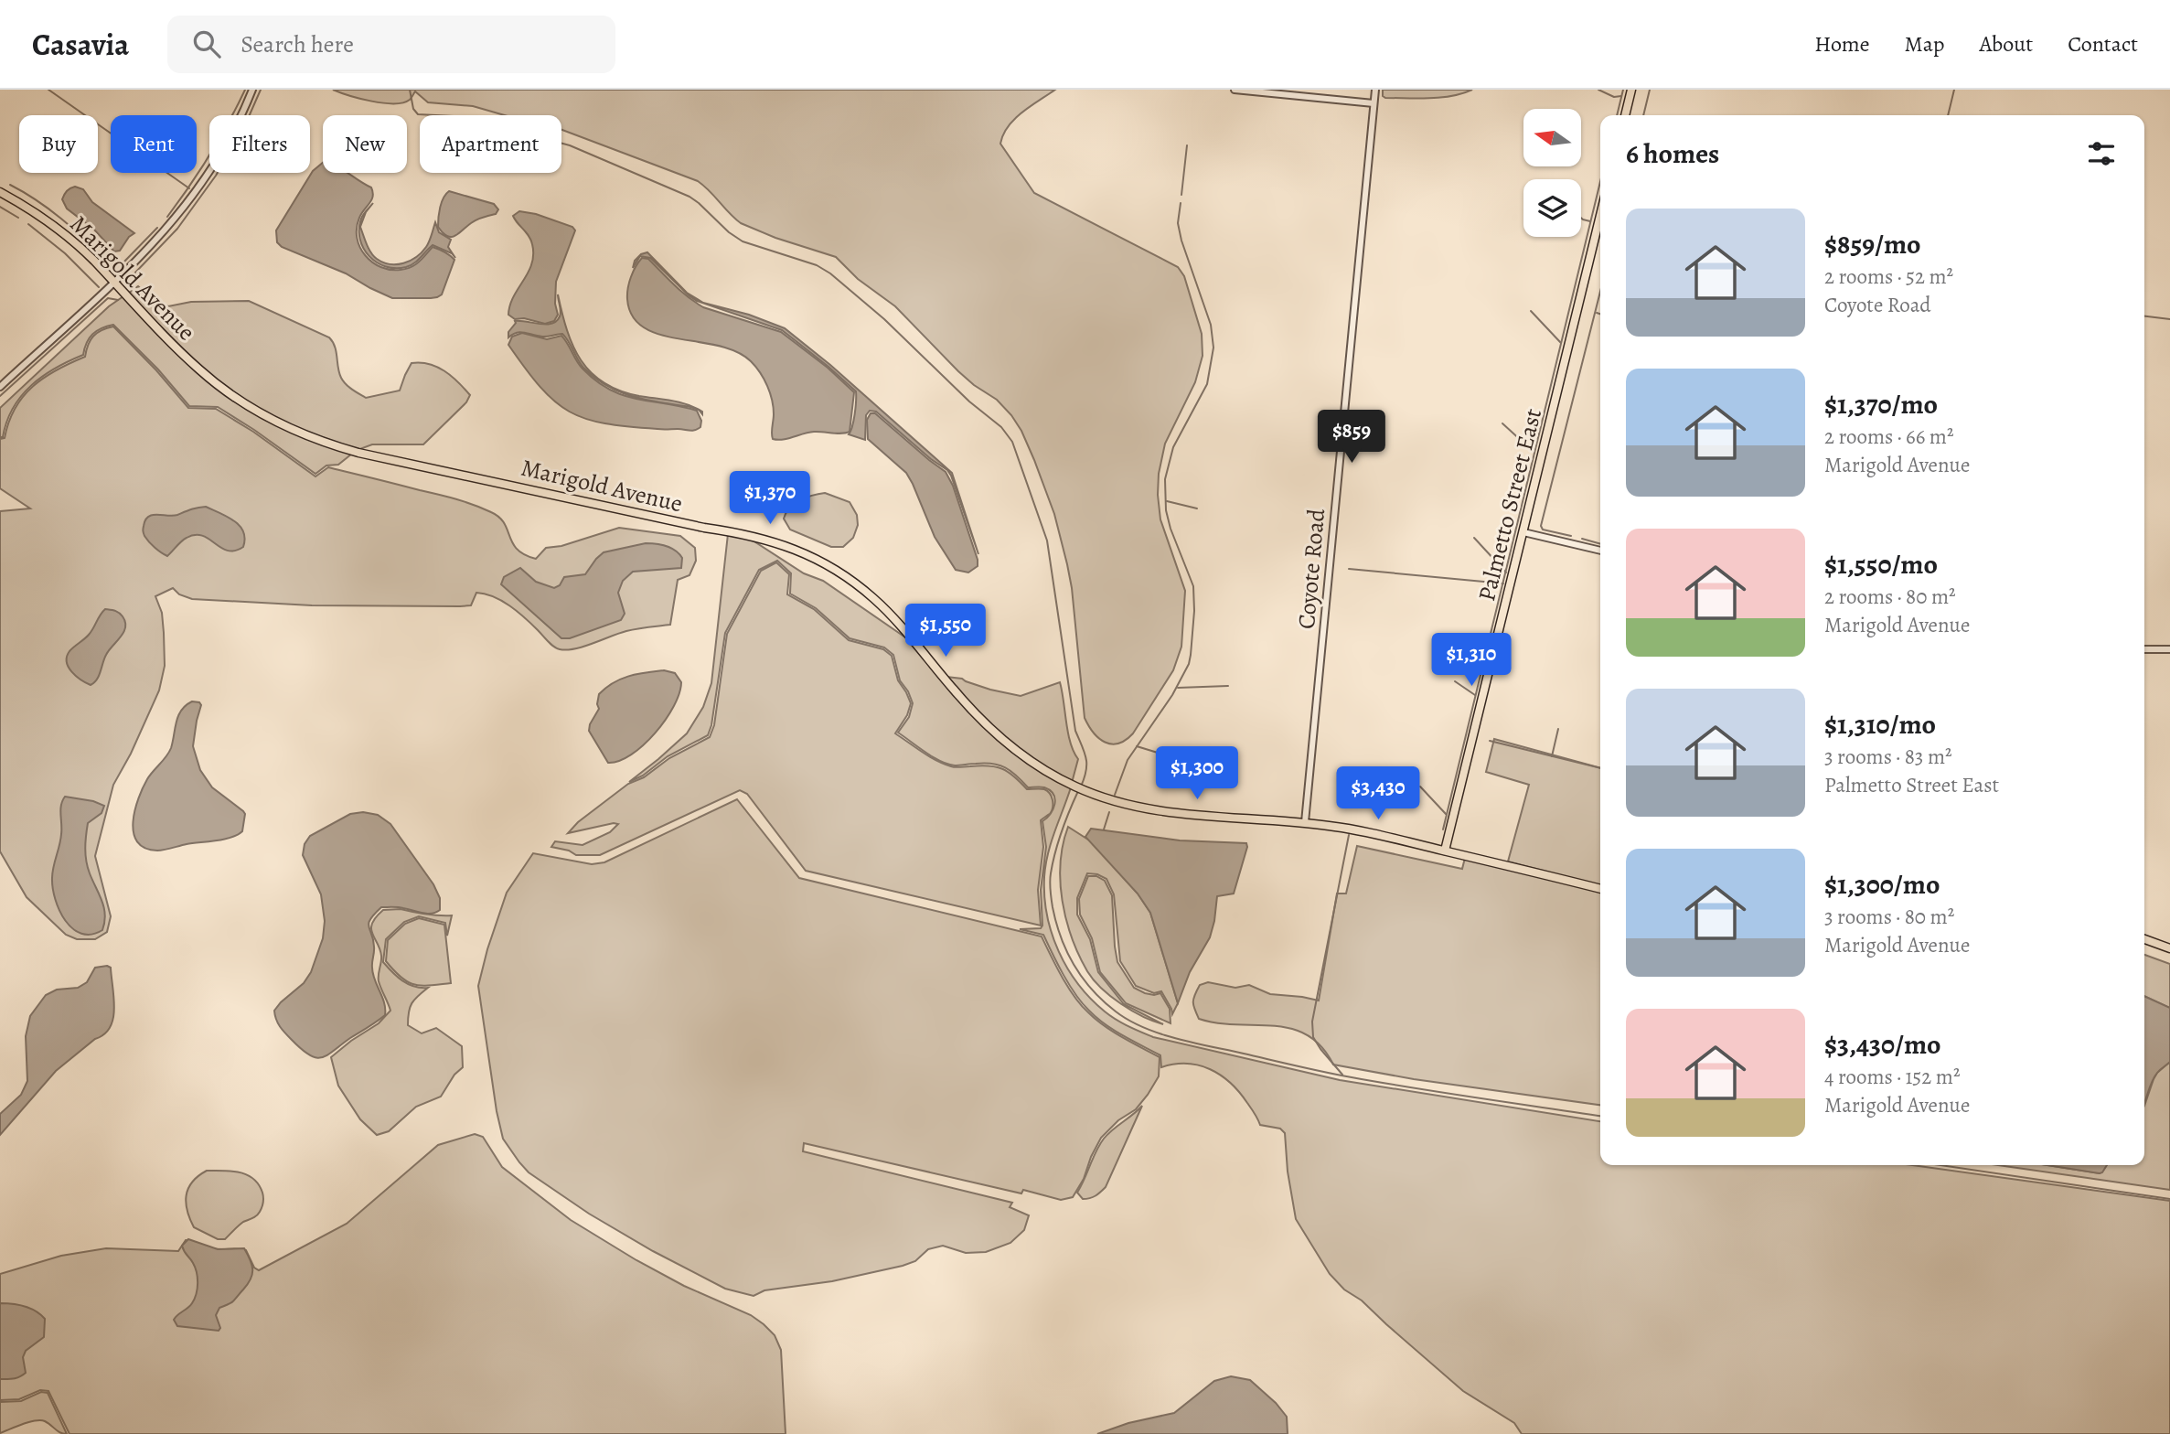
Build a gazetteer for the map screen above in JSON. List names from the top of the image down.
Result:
{
  "streets": {
    "main road": ["Marigold Avenue", "Palmetto Street East"],
    "street": ["Coyote Road"]
  },
  "crossings": [
    ["Marigold Avenue", "Palmetto Street East"],
    ["Marigold Avenue", "Coyote Road"]
  ],
  "north": "left",
  "page": {
    "header": "Casavia",
    "search": "Search here",
    "nav": [
      "Home",
      "Map",
      "About",
      "Contact"
    ],
    "chip": [
      "Buy",
      "Rent",
      "Filters",
      "New",
      "Apartment"
    ],
    "heading": "6 homes",
    "list": [
      {
        "name": "$859/mo",
        "note": "2 rooms · 52 m² · Coyote Road"
      },
      {
        "name": "$1,370/mo",
        "note": "2 rooms · 66 m² · Marigold Avenue"
      },
      {
        "name": "$1,550/mo",
        "note": "2 rooms · 80 m² · Marigold Avenue"
      },
      {
        "name": "$1,310/mo",
        "note": "3 rooms · 83 m² · Palmetto Street East"
      },
      {
        "name": "$1,300/mo",
        "note": "3 rooms · 80 m² · Marigold Avenue"
      },
      {
        "name": "$3,430/mo",
        "note": "4 rooms · 152 m² · Marigold Avenue"
      }
    ],
    "price": [
      "$859",
      "$1,370",
      "$1,550",
      "$1,310",
      "$1,300",
      "$3,430"
    ]
  }
}
